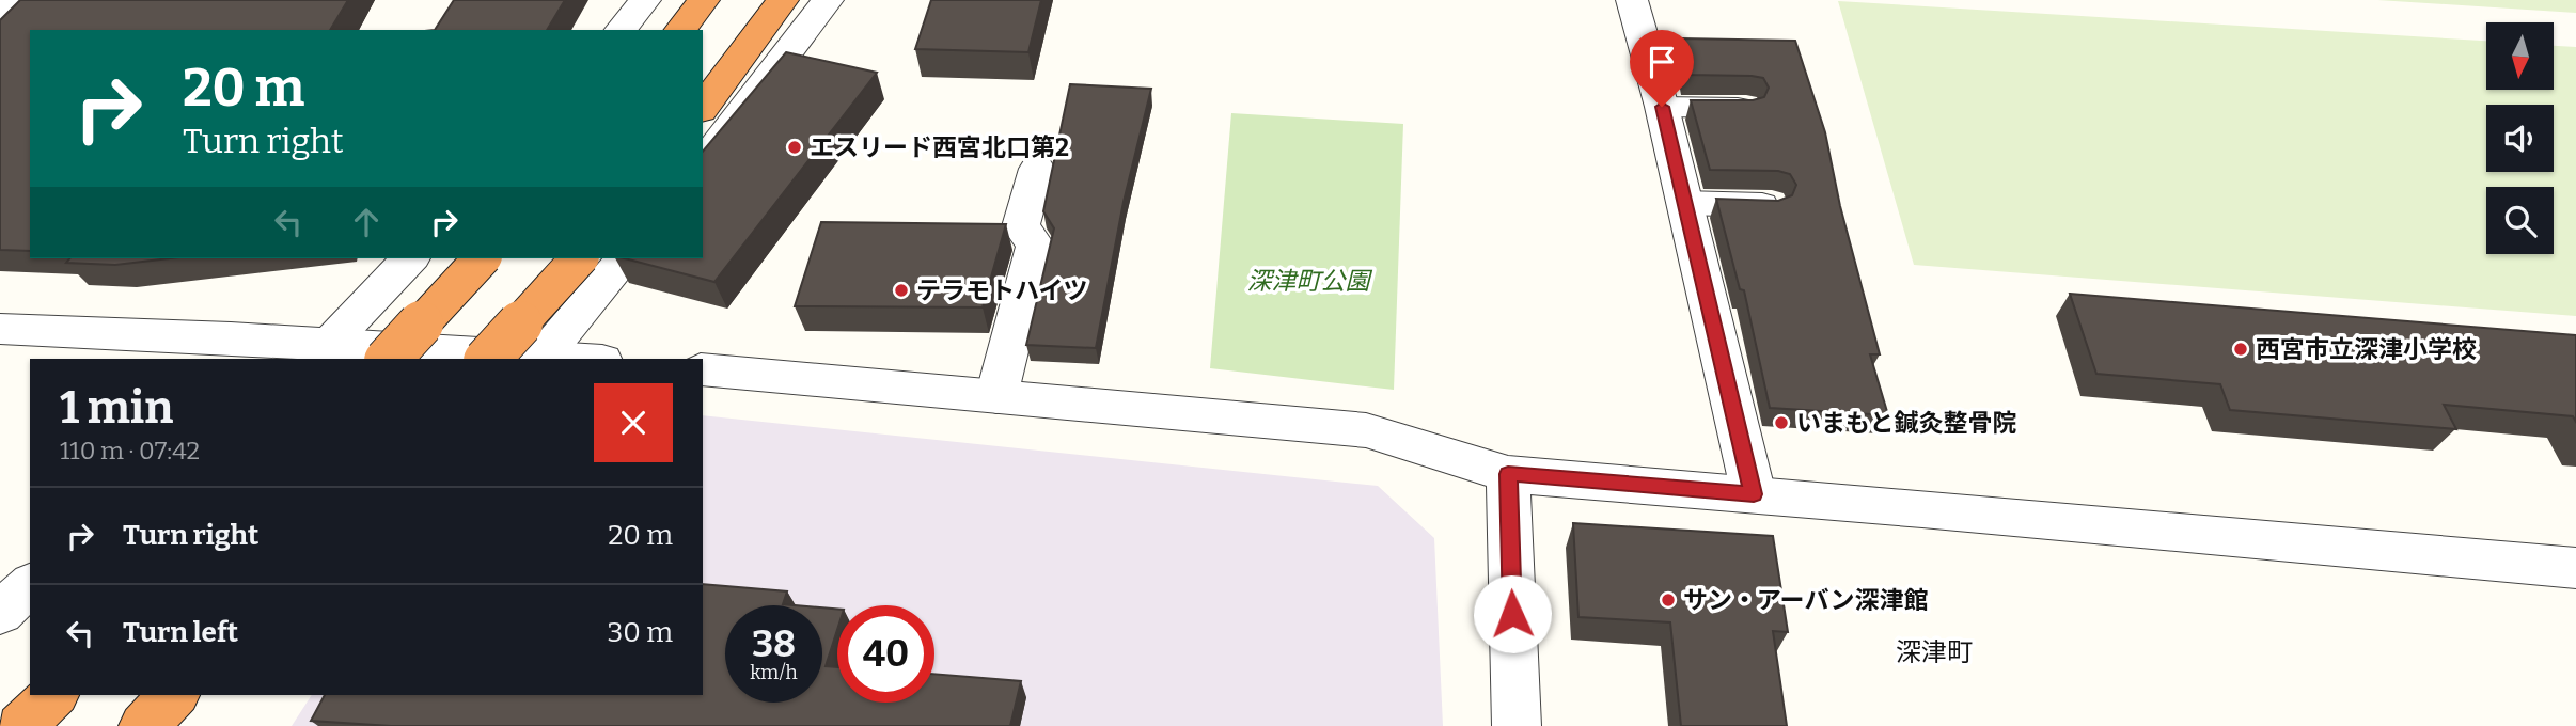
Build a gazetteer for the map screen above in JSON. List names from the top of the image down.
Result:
{
  "districts": ["深津町"],
  "parks": ["深津町公園"],
  "places": [
    "エスリード西宮北口第2",
    "テラモトハイツ",
    "西宮市立深津小学校",
    "いまもと鍼灸整骨院",
    "サン・アーバン深津館"
  ],
  "north": "bottom",
  "page": {
    "turn": ["20 m", "Turn right"],
    "heading": ["1 min", "110 m · 07:42"],
    "list": [
      {
        "name": "Turn right",
        "value": "20 m"
      },
      {
        "name": "Turn left",
        "value": "30 m"
      }
    ],
    "speed": "38 km/h",
    "limit": "40"
  }
}
